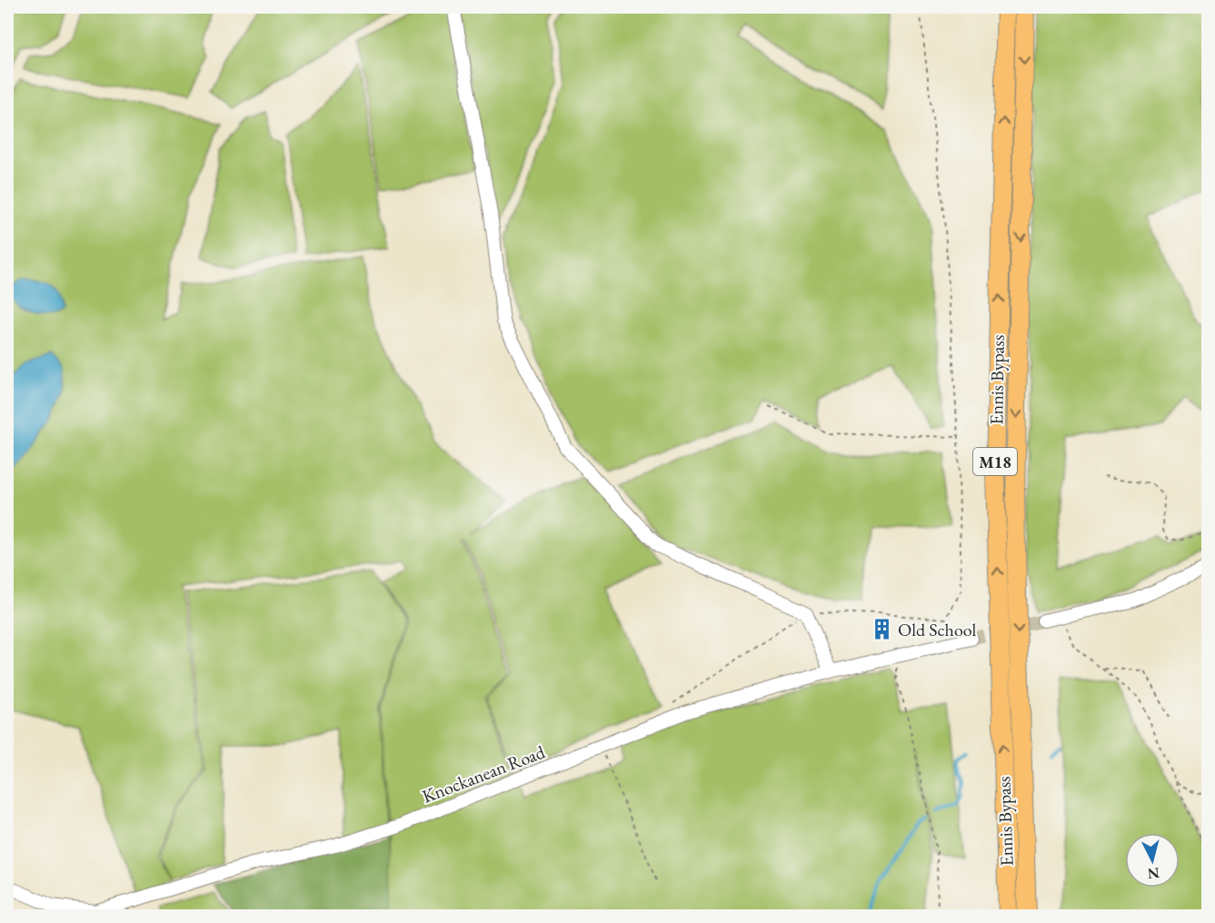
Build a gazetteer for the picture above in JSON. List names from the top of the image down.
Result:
{
  "streets": {
    "highway": ["Ennis Bypass", "M18"],
    "street": ["Knockanean Road"]
  },
  "places": {
    "building": ["Old School"]
  },
  "north": "bottom"
}
